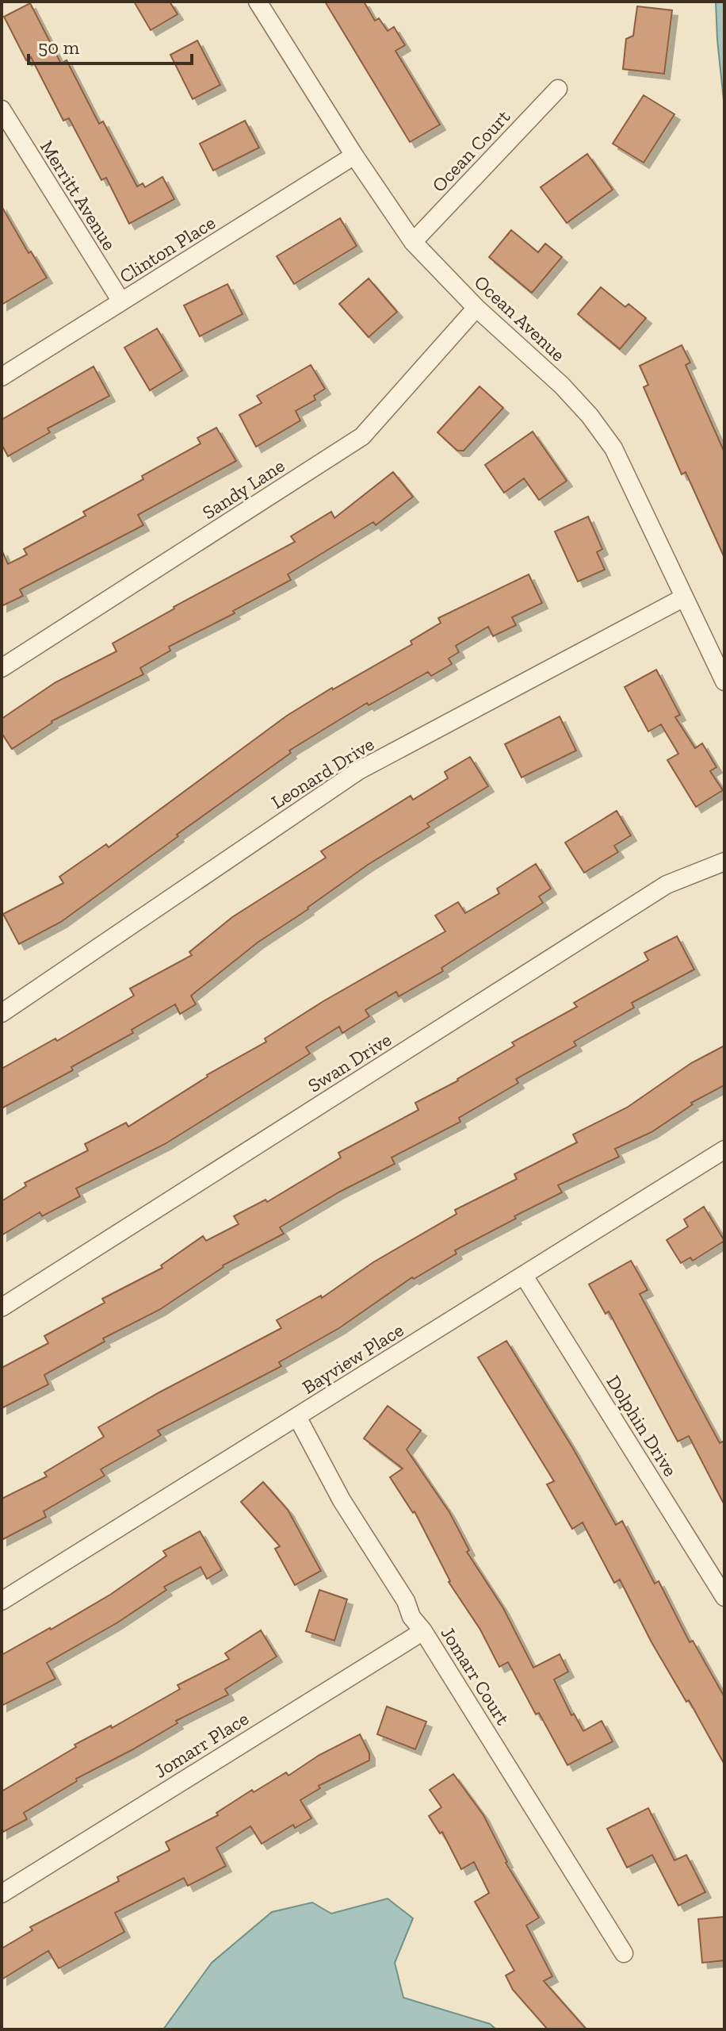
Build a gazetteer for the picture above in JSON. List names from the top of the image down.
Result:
{
  "streets": {
    "street": [
      "Ocean Court",
      "Merritt Avenue",
      "Clinton Place",
      "Ocean Avenue",
      "Sandy Lane",
      "Leonard Drive",
      "Swan Drive",
      "Bayview Place",
      "Dolphin Drive",
      "Jomarr Court",
      "Jomarr Place"
    ]
  },
  "crossings": [
    ["Ocean Court", "Ocean Avenue"],
    ["Merritt Avenue", "Clinton Place"],
    ["Clinton Place", "Ocean Avenue"],
    ["Ocean Avenue", "Sandy Lane"],
    ["Ocean Avenue", "Leonard Drive"],
    ["Bayview Place", "Dolphin Drive"],
    ["Bayview Place", "Jomarr Court"],
    ["Jomarr Court", "Jomarr Place"]
  ],
  "scale_bar": "50 m"
}
